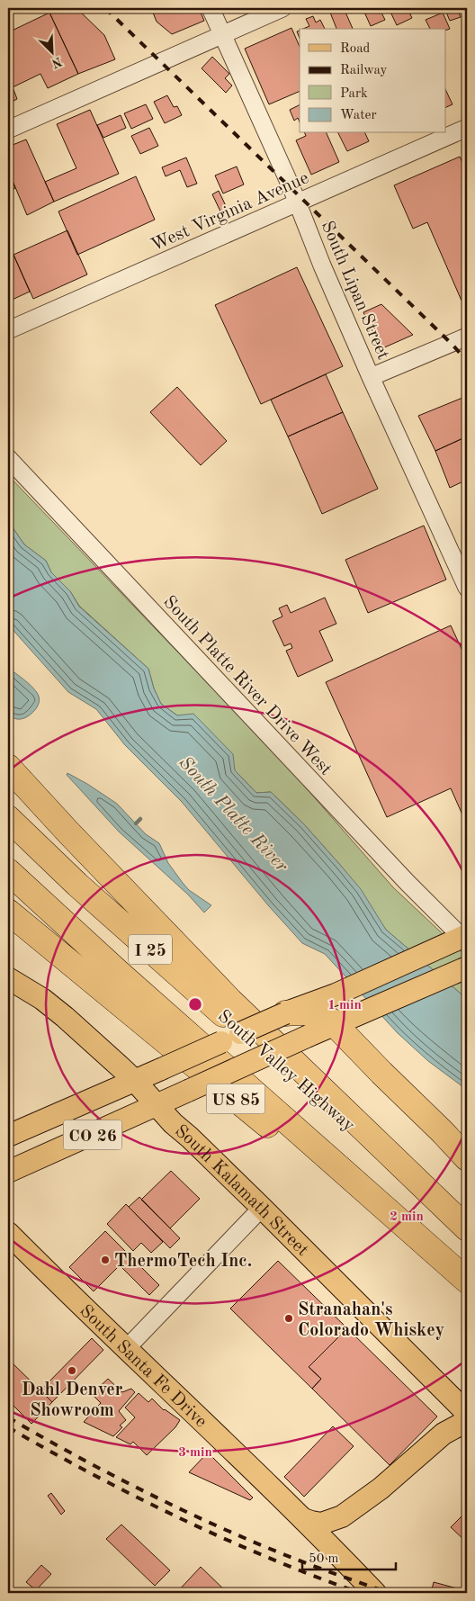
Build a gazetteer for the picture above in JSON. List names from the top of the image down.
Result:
{
  "streets": {
    "highway": ["I 25", "South Valley Highway", "US 85"],
    "main road": ["CO 26", "South Kalamath Street", "South Santa Fe Drive"],
    "street": ["West Virginia Avenue", "South Lipan Street", "South Platte River Drive West"]
  },
  "crossings": [
    ["West Virginia Avenue", "South Lipan Street"],
    ["South Platte River Drive West", "CO 26"],
    ["South Valley Highway", "US 85"],
    ["CO 26", "South Kalamath Street"]
  ],
  "water": ["South Platte River"],
  "places": ["ThermoTech Inc.", "Stranahan's Colorado Whiskey", "Dahl Denver Showroom"],
  "legend": [
    "Road",
    "Railway",
    "Park",
    "Water"
  ],
  "scale_bar": "50 m",
  "north": "bottom right",
  "rings": ["1 min", "2 min", "3 min"]
}
